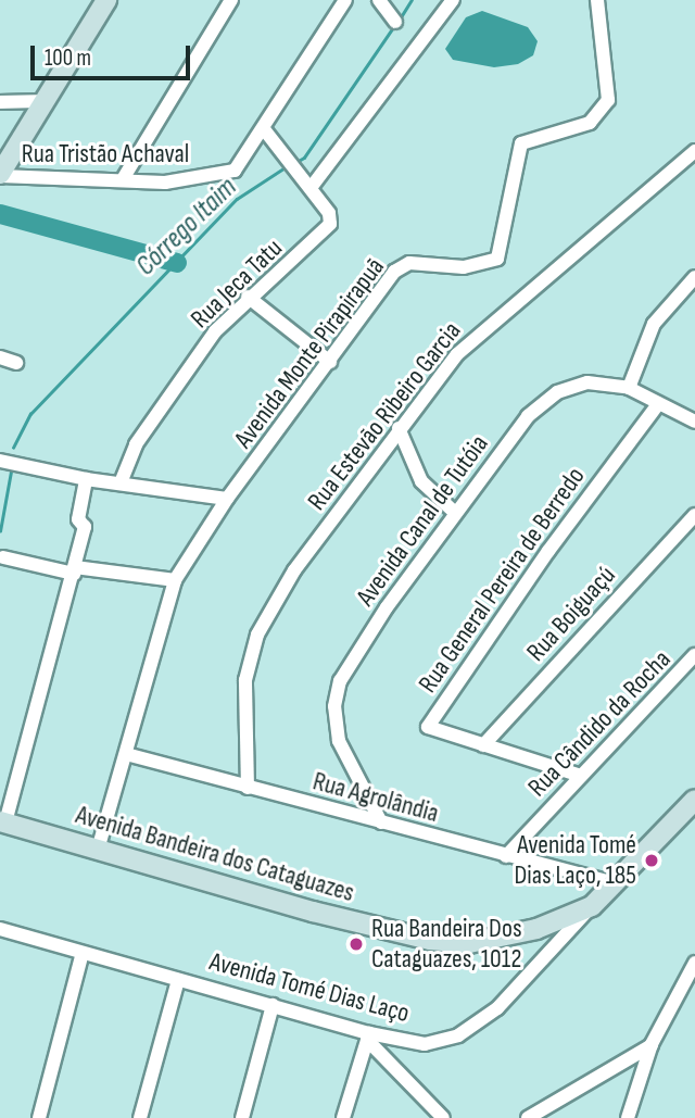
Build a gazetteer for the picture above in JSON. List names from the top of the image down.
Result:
{
  "streets": {
    "street": [
      "Rua Tristão Achaval",
      "Rua Jeca Tatu",
      "Avenida Monte Pirapirapuã",
      "Rua Estevão Ribeiro Garcia",
      "Avenida Canal de Tutóia",
      "Rua General Pereira de Berredo",
      "Rua Boiguaçú",
      "Rua Cândido da Rocha",
      "Rua Agrolândia",
      "Avenida Bandeira dos Cataguazes",
      "Avenida Tomé Dias Laço"
    ]
  },
  "crossings": [
    ["Rua Tristão Achaval", "Rua Jeca Tatu"],
    ["Avenida Monte Pirapirapuã", "Rua Agrolândia"],
    ["Avenida Monte Pirapirapuã", "Avenida Bandeira dos Cataguazes"],
    ["Rua Estevão Ribeiro Garcia", "Rua Agrolândia"],
    ["Avenida Canal de Tutóia", "Rua General Pereira de Berredo"],
    ["Avenida Canal de Tutóia", "Rua Agrolândia"],
    ["Rua General Pereira de Berredo", "Rua Boiguaçú"],
    ["Rua General Pereira de Berredo", "Rua Cândido da Rocha"],
    ["Rua Cândido da Rocha", "Rua Agrolândia"],
    ["Rua Agrolândia", "Avenida Tomé Dias Laço"],
    ["Avenida Bandeira dos Cataguazes", "Avenida Tomé Dias Laço"]
  ],
  "water": ["Córrego Itaim"],
  "places": ["Avenida Tomé Dias Laço, 185", "Rua Bandeira Dos Cataguazes, 1012"],
  "scale_bar": "100 m"
}
